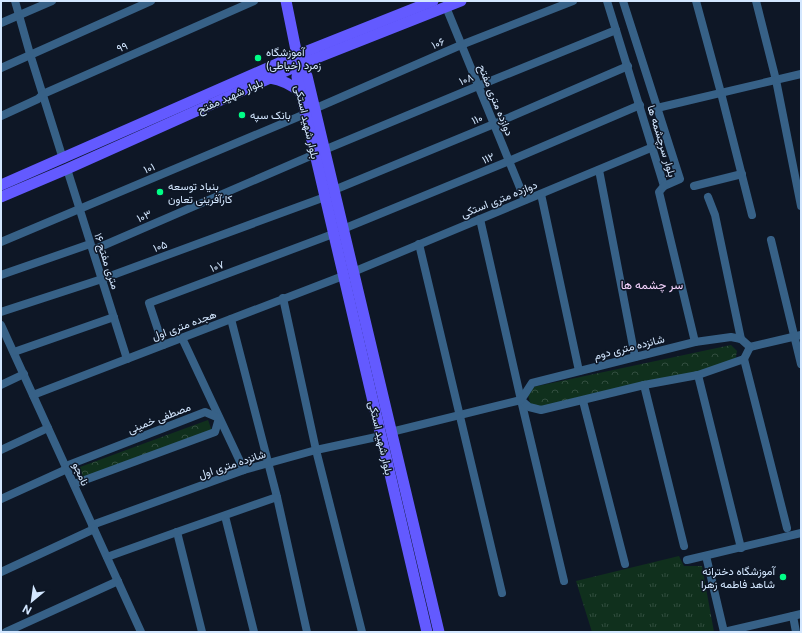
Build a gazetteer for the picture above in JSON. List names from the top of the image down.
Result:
{
  "streets": {
    "main road": ["بلوار شهید مفتح", "بلوار شهید استکی"],
    "street": [
      "۱۰۶",
      "۹۹",
      "۱۰۸",
      "دوازده متری مفتح",
      "۱۱۰",
      "بلوار سرچشمه ها",
      "۱۱۲",
      "۱۰۱",
      "دوازده متری استکی",
      "۱۰۳",
      "۱۰۵",
      "۱۶ متری مفتح",
      "۱۰۷",
      "هجده متری اول",
      "شانزده متری دوم",
      "مصطفی خمینی",
      "شانزده متری اول",
      "نامجو"
    ]
  },
  "crossings": [
    ["۱۰۶", "دوازده متری مفتح"],
    ["۱۰۶", "بلوار شهید استکی"],
    ["۱۰۶", "۱۰۱"],
    ["۹۹", "۱۶ متری مفتح"],
    ["۱۰۸", "دوازده متری مفتح"],
    ["۱۰۸", "بلوار شهید استکی"],
    ["۱۰۸", "بلوار سرچشمه ها"],
    ["۱۰۸", "۱۰۳"],
    ["بلوار شهید مفتح", "دوازده متری مفتح"],
    ["بلوار شهید مفتح", "بلوار شهید استکی"],
    ["بلوار شهید مفتح", "۱۶ متری مفتح"],
    ["دوازده متری مفتح", "۱۱۰"],
    ["دوازده متری مفتح", "۱۱۲"],
    ["دوازده متری مفتح", "دوازده متری استکی"],
    ["۱۱۰", "بلوار شهید استکی"],
    ["۱۱۰", "بلوار سرچشمه ها"],
    ["بلوار شهید استکی", "۱۱۲"],
    ["بلوار شهید استکی", "۱۰۱"],
    ["بلوار شهید استکی", "دوازده متری استکی"],
    ["بلوار شهید استکی", "۱۰۳"],
    ["بلوار شهید استکی", "۱۰۵"],
    ["بلوار شهید استکی", "۱۰۷"],
    ["بلوار شهید استکی", "هجده متری اول"],
    ["بلوار شهید استکی", "شانزده متری اول"],
    ["بلوار سرچشمه ها", "۱۱۲"],
    ["بلوار سرچشمه ها", "دوازده متری استکی"],
    ["۱۱۲", "۱۰۷"],
    ["۱۰۱", "۱۶ متری مفتح"],
    ["دوازده متری استکی", "هجده متری اول"],
    ["۱۰۳", "۱۶ متری مفتح"],
    ["۱۰۵", "۱۶ متری مفتح"],
    ["۱۶ متری مفتح", "هجده متری اول"],
    ["۱۰۷", "هجده متری اول"],
    ["هجده متری اول", "نامجو"],
    ["مصطفی خمینی", "نامجو"],
    ["شانزده متری اول", "نامجو"]
  ],
  "districts": ["سر چشمه ها"],
  "places": [
    "آموزشگاه زمرد (خیاطی)",
    "بانک سپه",
    "بنیاد توسعه کارآفرینی تعاون",
    "آموزشگاه دخترانه شاهد فاطمه زهرا"
  ],
  "north": "bottom left"
}
